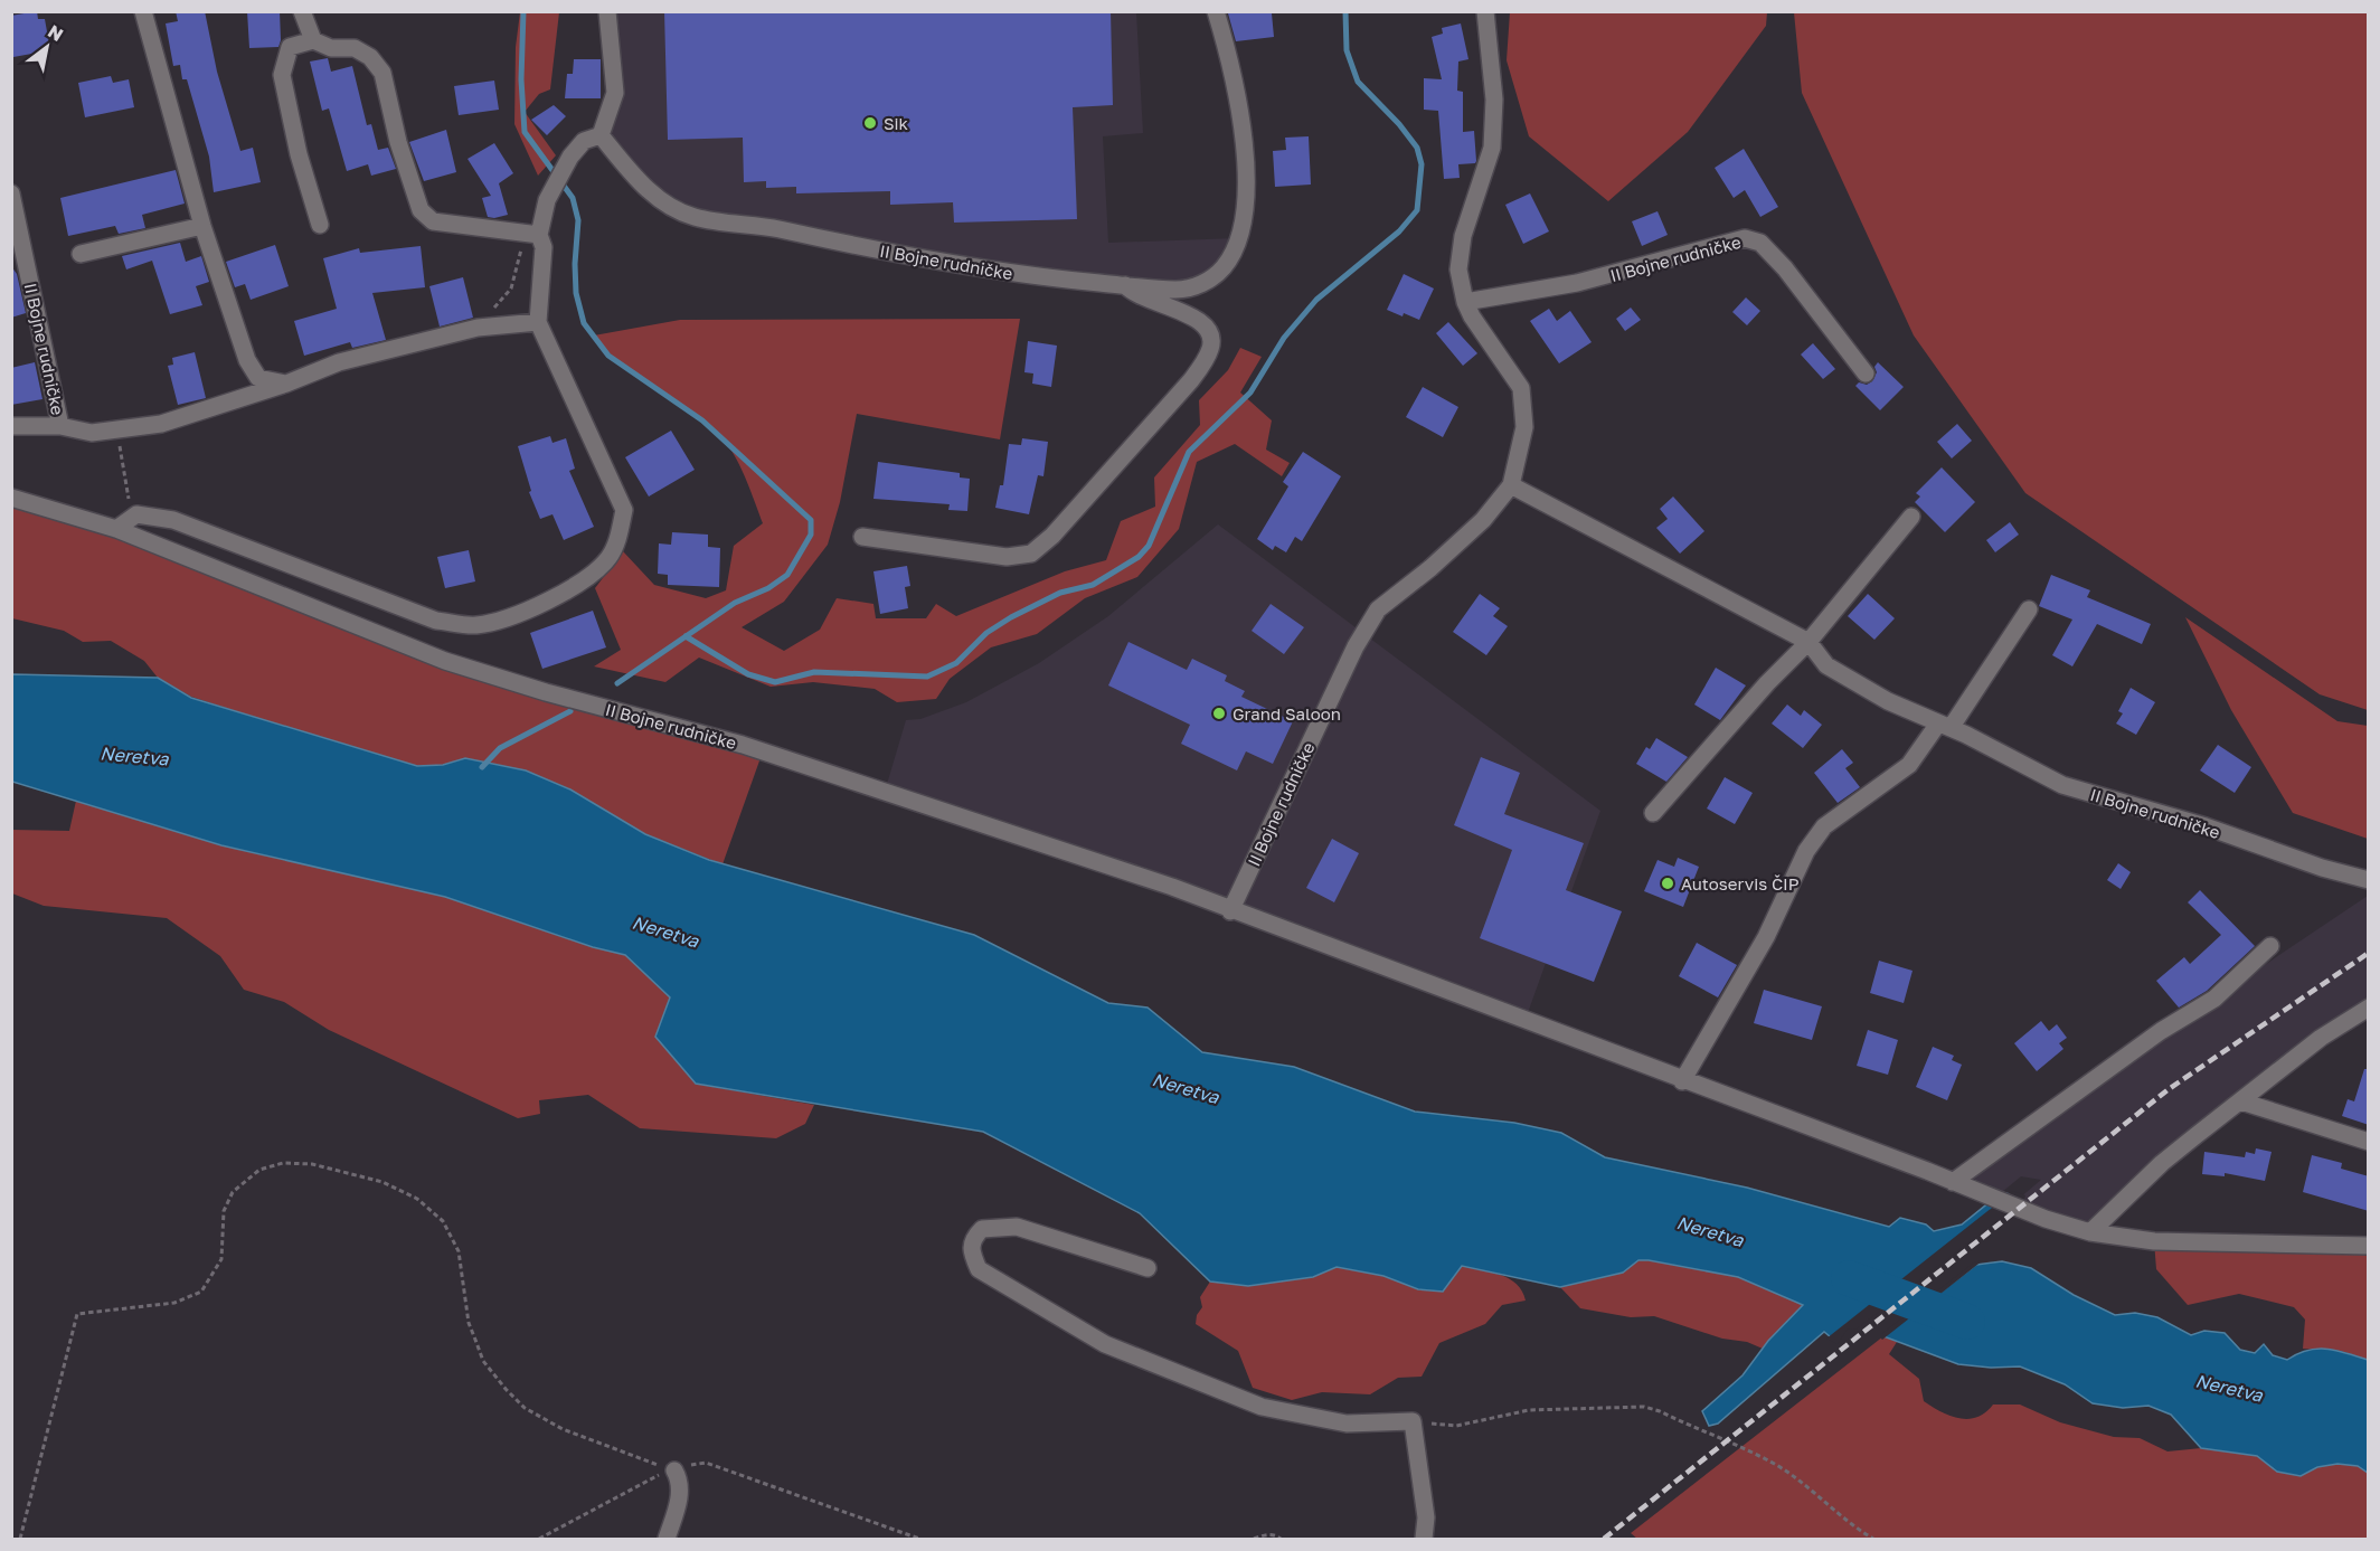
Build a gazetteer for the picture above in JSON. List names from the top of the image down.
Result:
{
  "streets": {
    "street": ["II Bojne rudničke"]
  },
  "water": ["Neretva"],
  "places": ["Sik", "Grand Saloon", "Autoservis ČIP"],
  "north": "top right"
}
